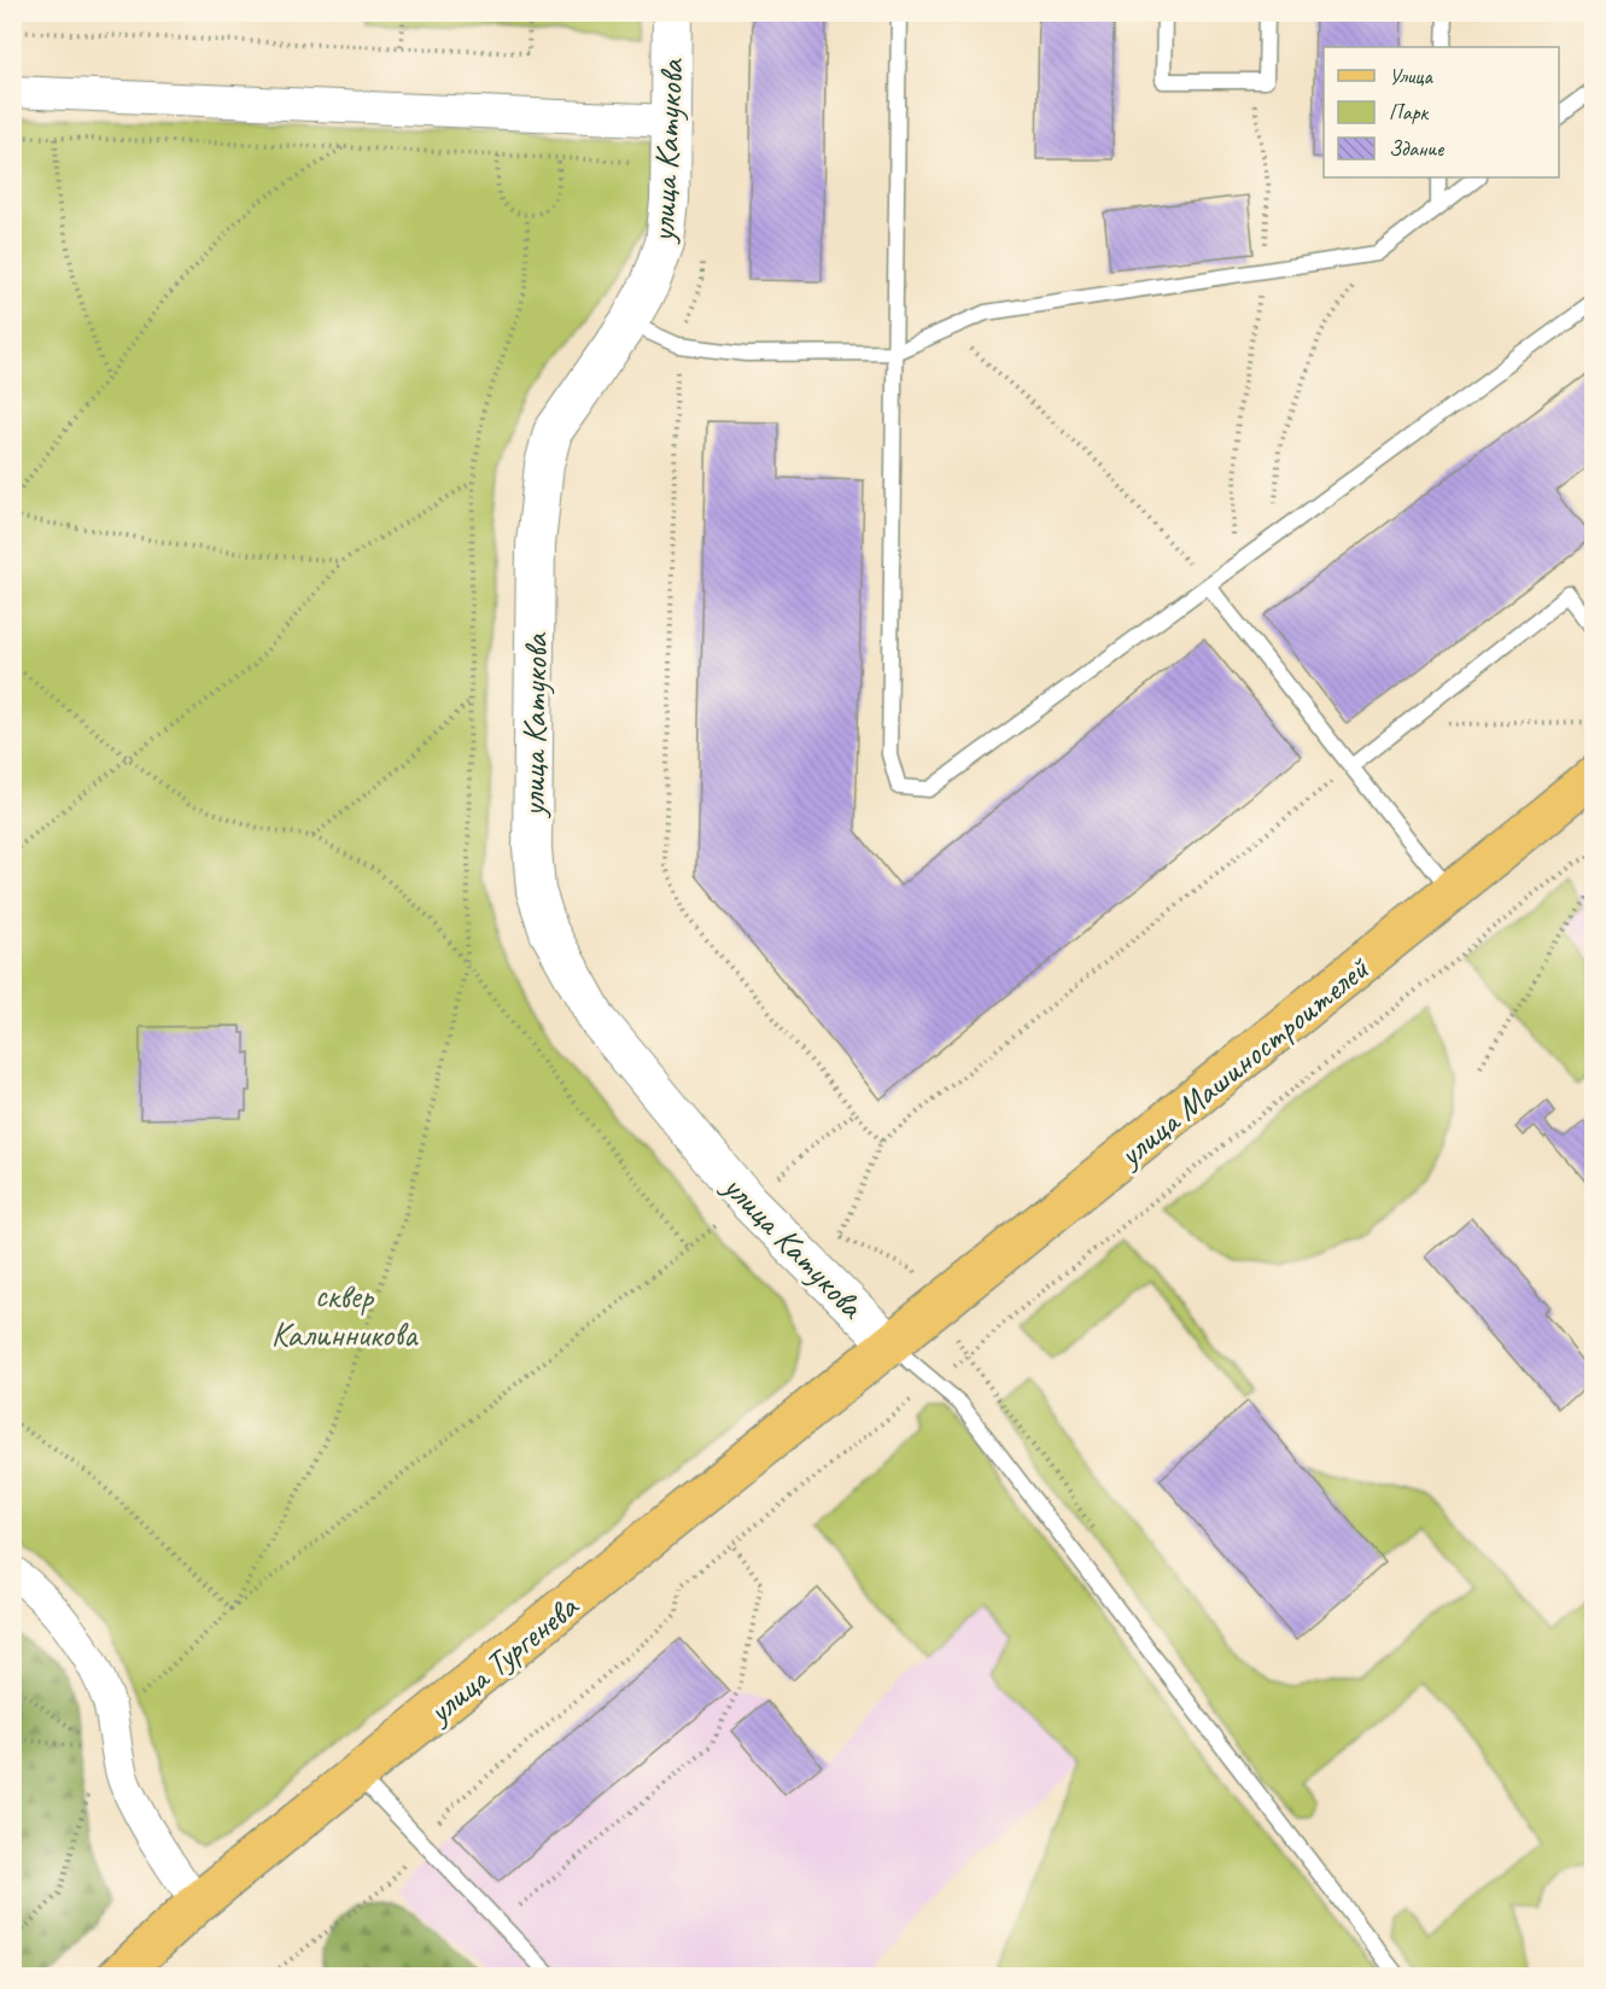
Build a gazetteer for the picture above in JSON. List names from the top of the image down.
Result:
{
  "streets": {
    "main road": ["улица Машиностроителей", "улица Тургенева"],
    "street": ["улица Катукова"]
  },
  "crossings": [
    ["улица Катукова", "улица Машиностроителей"],
    ["улица Катукова", "улица Тургенева"],
    ["улица Машиностроителей", "улица Тургенева"]
  ],
  "parks": ["сквер Калинникова"],
  "legend": ["Улица", "Парк", "Здание"]
}
